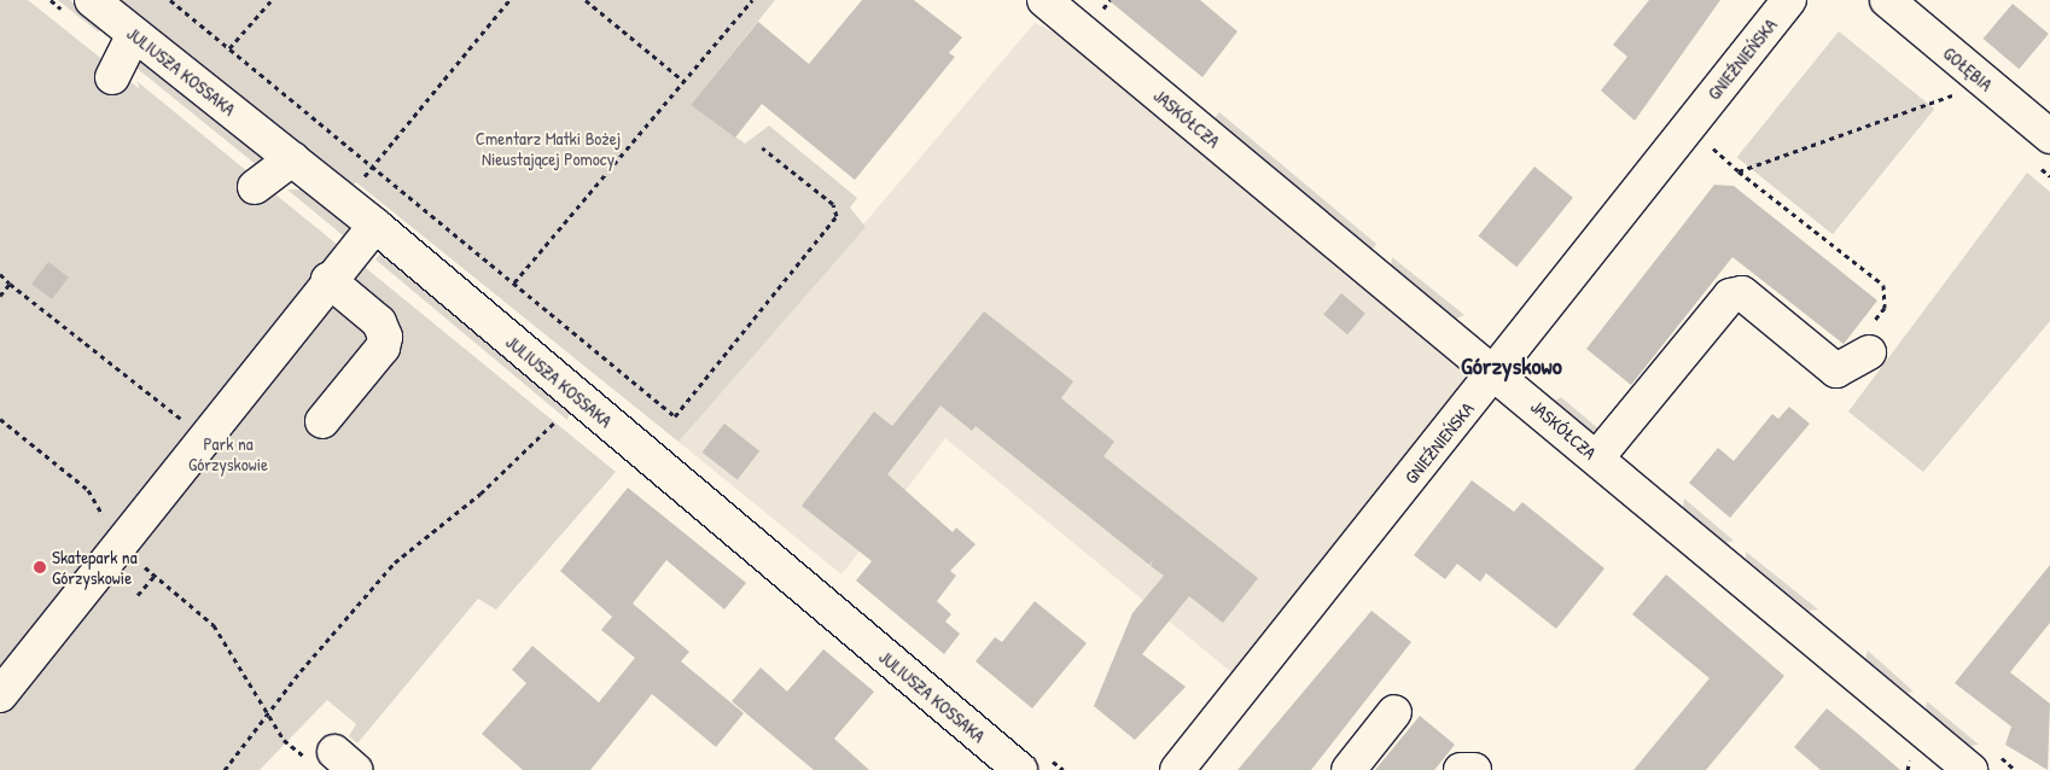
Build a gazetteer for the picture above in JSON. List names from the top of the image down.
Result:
{
  "streets": {
    "street": [
      "GNIEŹNIEŃSKA",
      "GOŁĘBIA",
      "JULIUSZA KOSSAKA",
      "JASKÓŁCZA"
    ]
  },
  "crossings": [
    ["GNIEŹNIEŃSKA", "JASKÓŁCZA"]
  ],
  "districts": ["Górzyskowo"],
  "parks": ["Cmentarz Matki Bożej Nieustającej Pomocy", "Park na Górzyskowie"],
  "places": ["Skatepark na Górzyskowie"]
}
